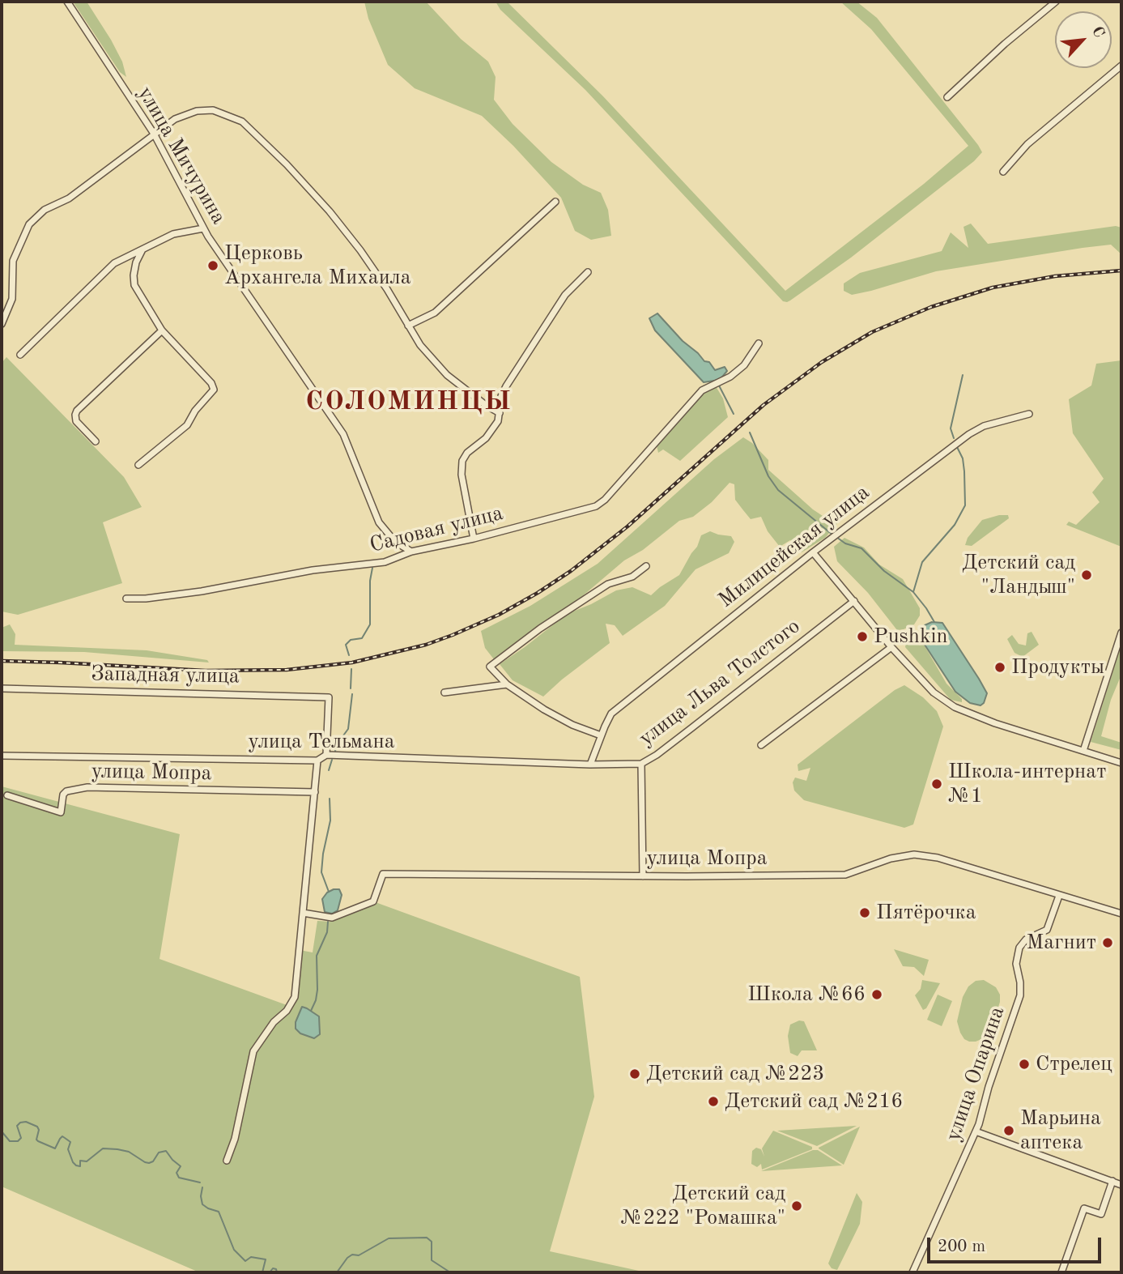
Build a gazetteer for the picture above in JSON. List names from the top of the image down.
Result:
{
  "streets": {
    "street": [
      "улица Мичурина",
      "Садовая улица",
      "Милицейская улица",
      "Западная улица",
      "улица Льва Толстого",
      "улица Тельмана",
      "улица Мопра",
      "улица Опарина"
    ]
  },
  "crossings": [
    ["улица Мичурина", "Садовая улица"],
    ["Милицейская улица", "улица Тельмана"],
    ["Западная улица", "улица Тельмана"],
    ["улица Льва Толстого", "улица Тельмана"],
    ["улица Льва Толстого", "улица Мопра"],
    ["улица Мопра", "улица Опарина"]
  ],
  "districts": ["СОЛОМИНЦЫ"],
  "places": [
    "Церковь Архангела Михаила",
    "Детский сад \"Ландыш\"",
    "Pushkin",
    "Продукты",
    "Школа-интернат №1",
    "Пятёрочка",
    "Магнит",
    "Школа №66",
    "Стрелец",
    "Детский сад №223",
    "Детский сад №216",
    "Марьина аптека",
    "Детский сад №222 \"Ромашка\""
  ],
  "scale_bar": "200 m",
  "north": "top right"
}
